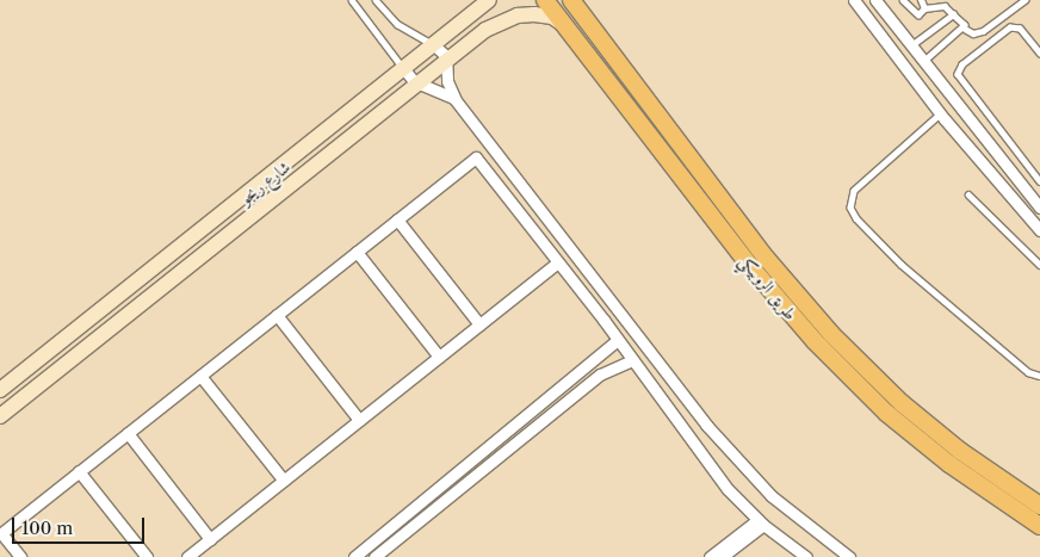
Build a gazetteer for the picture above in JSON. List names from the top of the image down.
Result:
{
  "streets": {
    "main road": ["شارع ريجو", "طريق الروبيكي"]
  },
  "crossings": [
    ["شارع ريجو", "طريق الروبيكي"]
  ],
  "scale_bar": "100 m"
}
